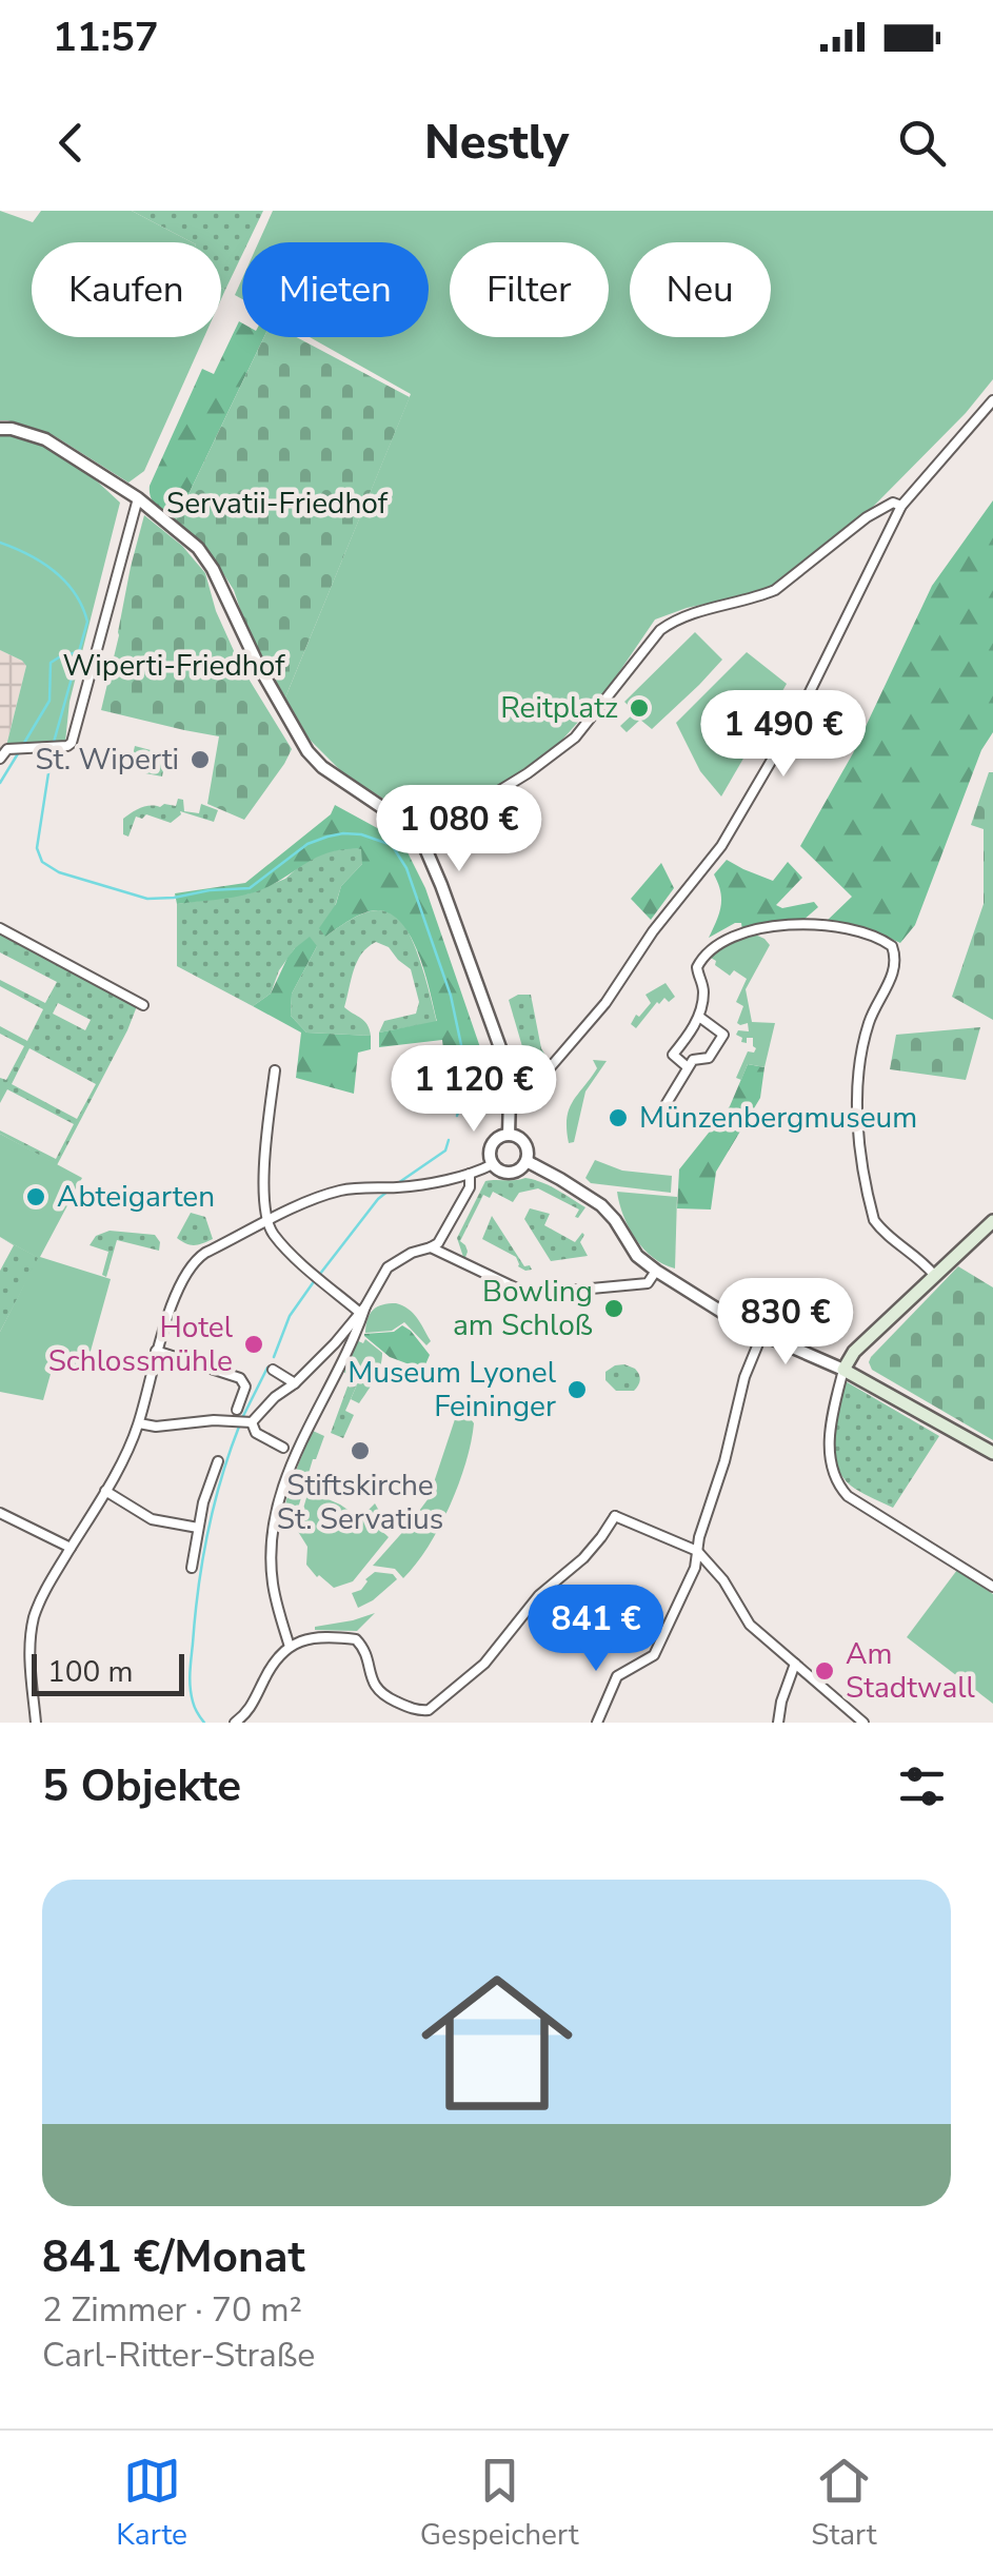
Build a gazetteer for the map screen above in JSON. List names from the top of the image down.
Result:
{
  "parks": ["Servatii-Friedhof", "Wiperti-Friedhof"],
  "places": [
    "Reitplatz",
    "St. Wiperti",
    "Münzenbergmuseum",
    "Abteigarten",
    "Bowling am Schloß",
    "Hotel Schlossmühle",
    "Museum Lyonel Feininger",
    "Stiftskirche St. Servatius",
    "Am Stadtwall"
  ],
  "scale_bar": "100 m",
  "page": {
    "status": "11:57",
    "header": "Nestly",
    "chip": [
      "Kaufen",
      "Mieten",
      "Filter",
      "Neu"
    ],
    "price": [
      "1 490 €",
      "1 080 €",
      "1 120 €",
      "830 €",
      "841 €"
    ],
    "scale": "100 m",
    "heading": "5 Objekte",
    "list": [
      {
        "name": "841 €/Monat",
        "note": "2 Zimmer · 70 m² · Carl-Ritter-Straße"
      }
    ],
    "tabs": ["Karte", "Gespeichert", "Start"]
  }
}
